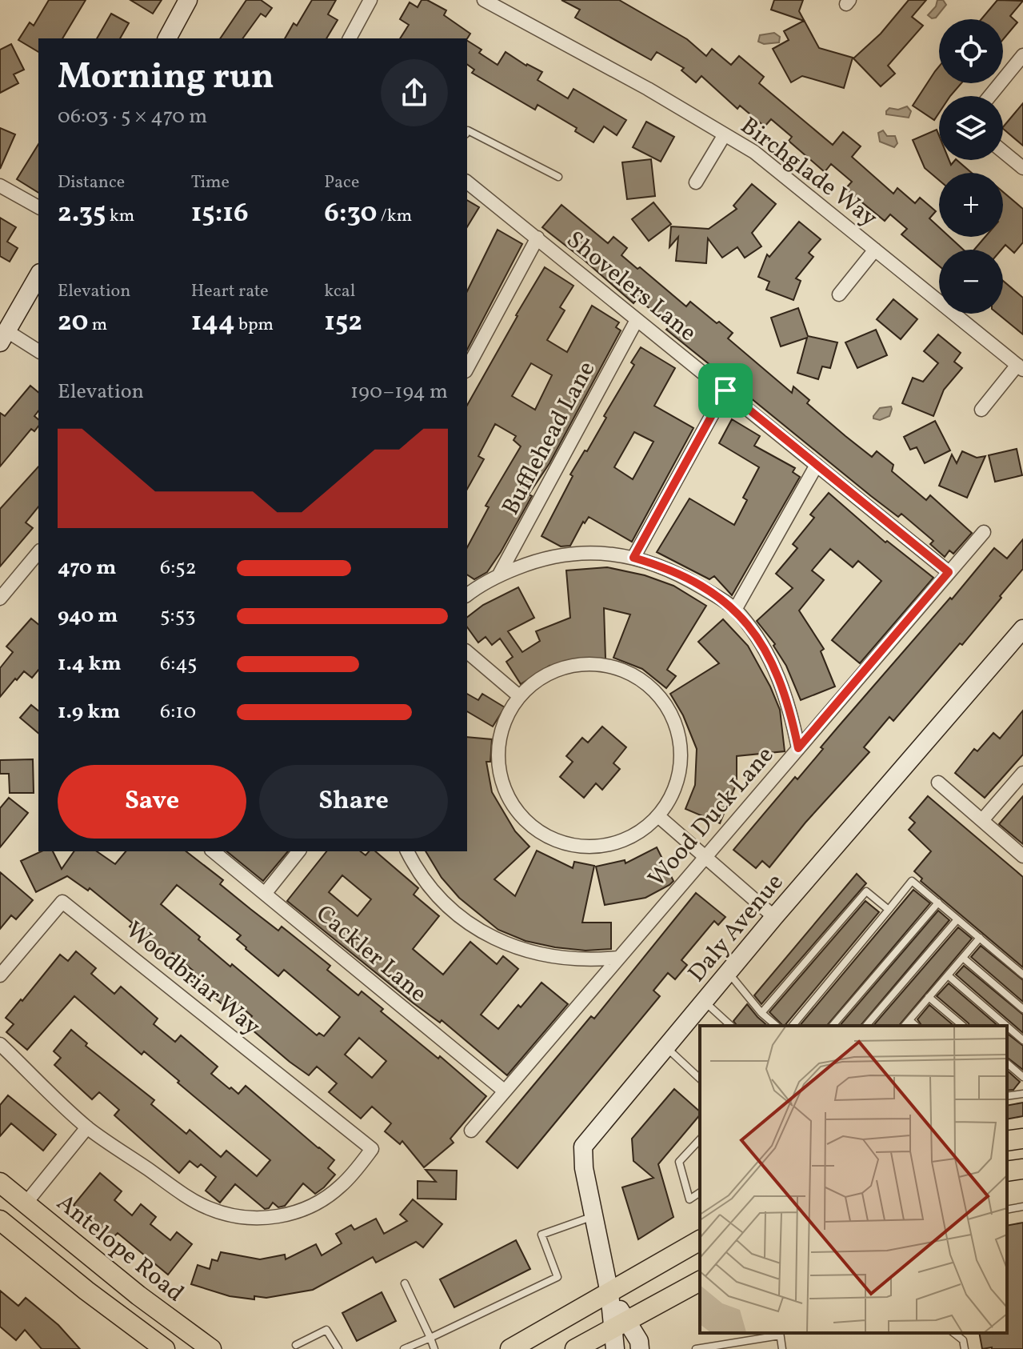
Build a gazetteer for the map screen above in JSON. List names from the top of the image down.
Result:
{
  "streets": {
    "main road": ["Antelope Road"],
    "street": [
      "Birchglade Way",
      "Shovelers Lane",
      "Bufflehead Lane",
      "Wood Duck Lane",
      "Daly Avenue",
      "Cackler Lane",
      "Woodbriar Way"
    ]
  },
  "crossings": [
    ["Shovelers Lane", "Bufflehead Lane"],
    ["Shovelers Lane", "Wood Duck Lane"],
    ["Wood Duck Lane", "Cackler Lane"]
  ],
  "page": {
    "map_buttons": ["+", "−"],
    "heading": ["Morning run", "06:03 · 5 × 470 m"],
    "stats": [
      ["Distance", "2.35 km"],
      ["Time", "15:16"],
      ["Pace", "6:30 /km"],
      ["Elevation", "20 m"],
      ["Heart rate", "144 bpm"],
      ["kcal", "152"]
    ],
    "chart": ["Elevation", "190–194 m"],
    "list": [
      {
        "name": "470 m",
        "note": "6:52"
      },
      {
        "name": "940 m",
        "note": "5:53"
      },
      {
        "name": "1.4 km",
        "note": "6:45"
      },
      {
        "name": "1.9 km",
        "note": "6:10"
      }
    ],
    "buttons": ["Save", "Share"]
  }
}
